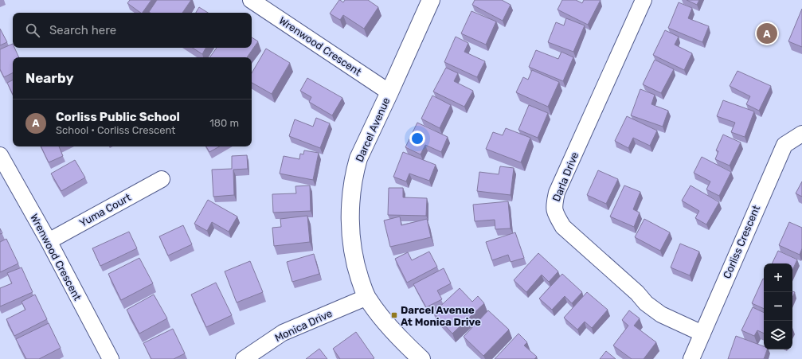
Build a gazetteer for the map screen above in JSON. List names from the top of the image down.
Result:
{
  "streets": {
    "street": [
      "Wrenwood Crescent",
      "Darcel Avenue",
      "Darla Drive",
      "Yuma Court",
      "Corliss Crescent",
      "Monica Drive"
    ]
  },
  "crossings": [
    ["Wrenwood Crescent", "Darcel Avenue"],
    ["Wrenwood Crescent", "Yuma Court"],
    ["Darcel Avenue", "Monica Drive"],
    ["Darla Drive", "Corliss Crescent"]
  ],
  "places": {
    "transit": ["Darcel Avenue At Monica Drive"]
  },
  "page": {
    "search": "Search here",
    "pins": "A",
    "heading": "Nearby",
    "list": [
      {
        "mark": "A",
        "name": "Corliss Public School",
        "note": "School · Corliss Crescent",
        "value": "180 m"
      }
    ],
    "map_buttons": ["+", "−"]
  }
}
